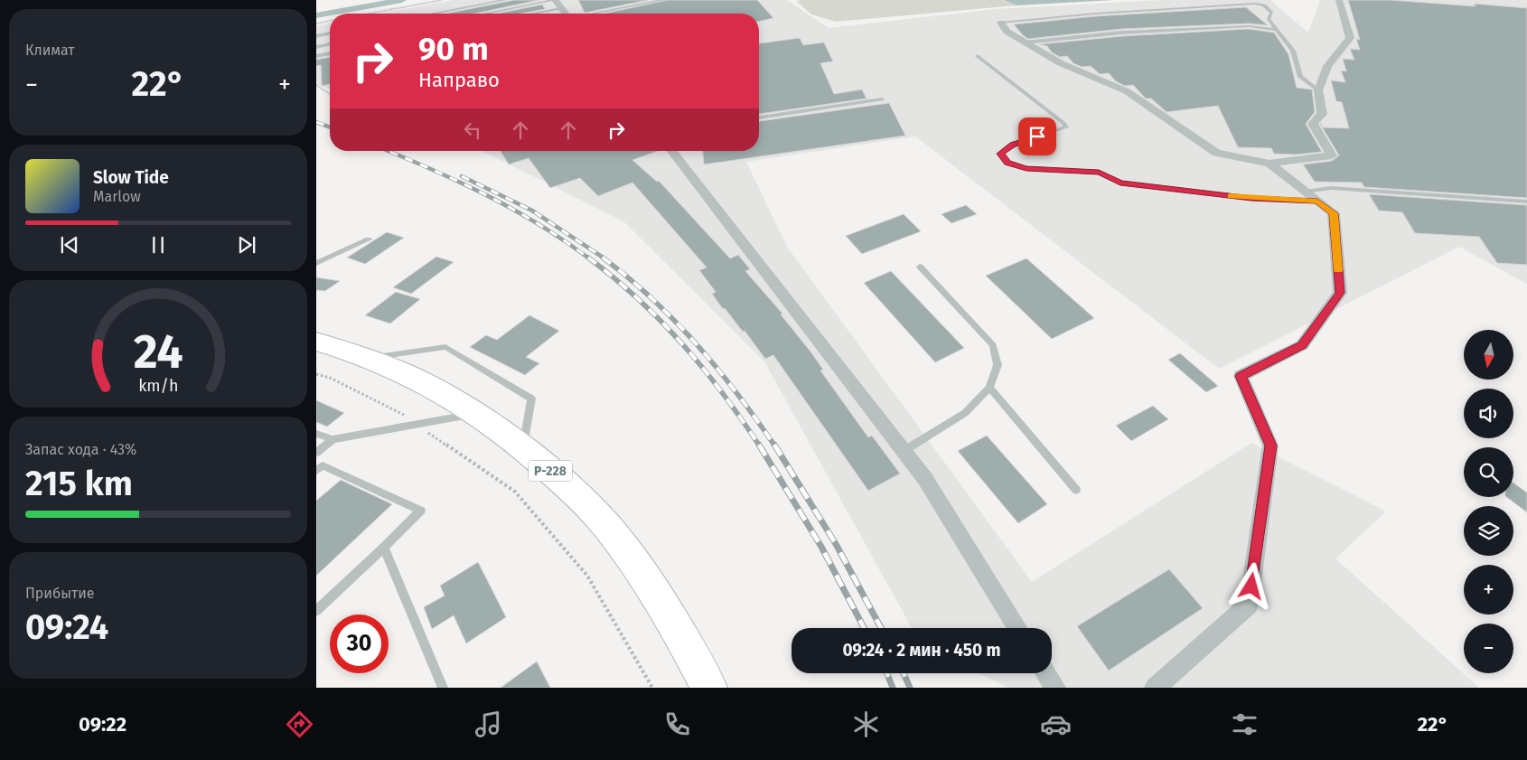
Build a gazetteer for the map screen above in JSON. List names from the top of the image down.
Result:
{
  "streets": {
    "highway": ["Р-228"]
  },
  "north": "bottom",
  "page": {
    "tile": [
      "Климат",
      ["Запас хода · 43%", "215 km"],
      ["Прибытие", "09:24"]
    ],
    "turn": ["90 m", "Направо"],
    "heat": ["−", "22°", "+"],
    "song": ["Slow Tide", "Marlow"],
    "map_buttons": ["+", "−"],
    "limit": "30",
    "trip": "09:24 · 2 мин · 450 m",
    "tabs": ["09:22", "22°"],
    "gauge": ["24", "km/h"]
  }
}
